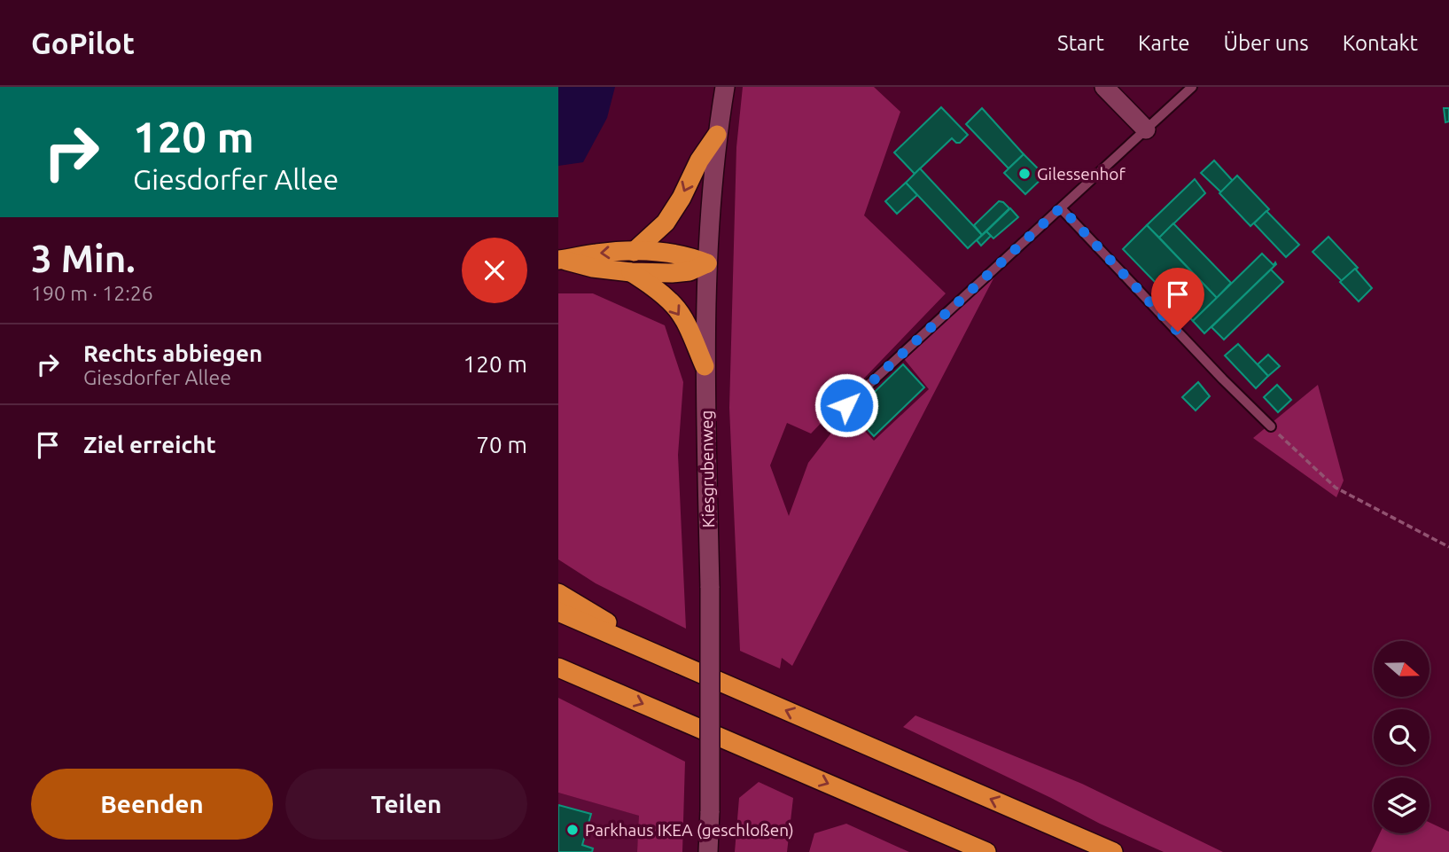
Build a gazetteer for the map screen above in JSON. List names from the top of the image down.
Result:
{
  "streets": {
    "main road": ["Kiesgrubenweg"]
  },
  "places": ["Gilessenhof", "Parkhaus IKEA (geschloßen)"],
  "north": "right",
  "page": {
    "header": "GoPilot",
    "nav": [
      "Start",
      "Karte",
      "Über uns",
      "Kontakt"
    ],
    "turn": ["120 m", "Giesdorfer Allee"],
    "heading": ["3 Min.", "190 m · 12:26"],
    "list": [
      {
        "name": "Rechts abbiegen",
        "note": "Giesdorfer Allee",
        "value": "120 m"
      },
      {
        "name": "Ziel erreicht",
        "value": "70 m"
      }
    ],
    "buttons": ["Beenden", "Teilen"]
  }
}
